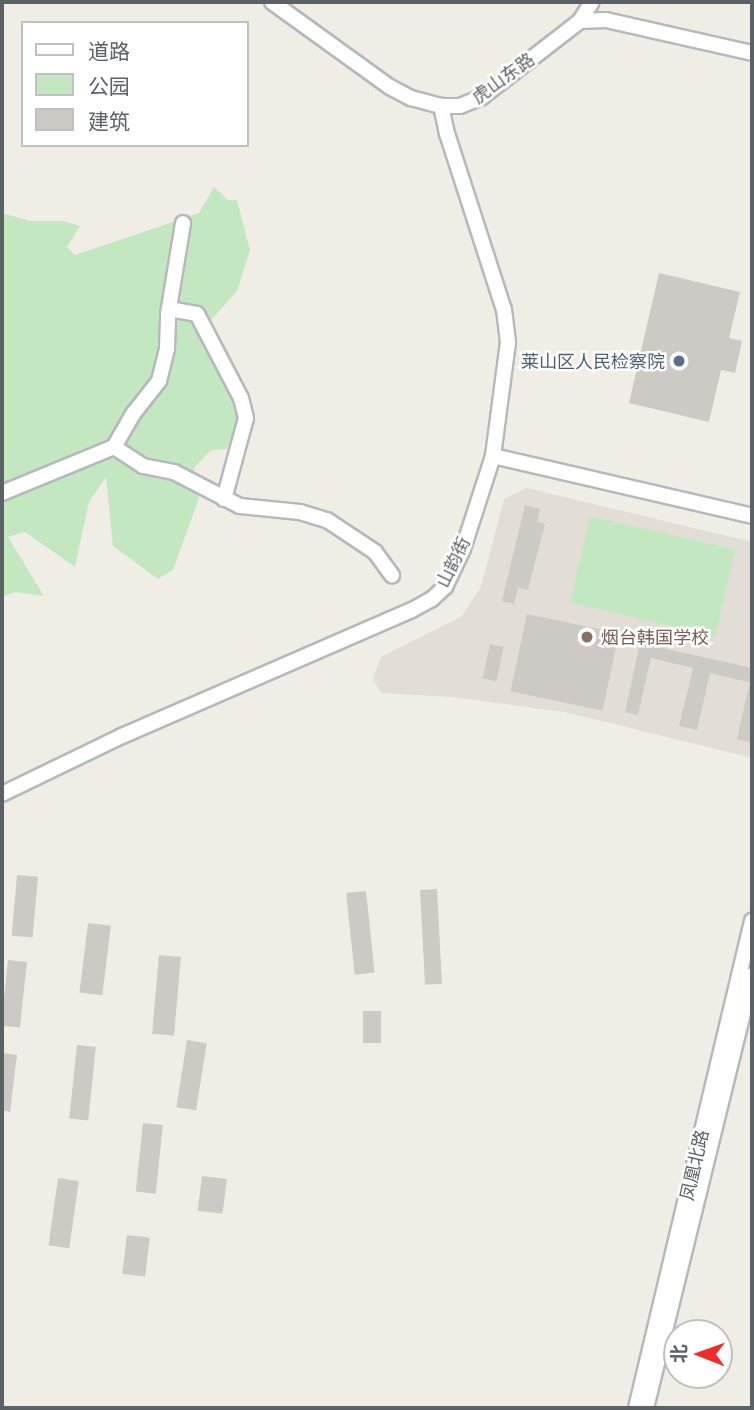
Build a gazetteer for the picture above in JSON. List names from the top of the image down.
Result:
{
  "streets": {
    "street": ["虎山东路", "山韵街", "凤凰北路"]
  },
  "crossings": [
    ["虎山东路", "山韵街"]
  ],
  "places": ["莱山区人民检察院", "烟台韩国学校"],
  "legend": ["道路", "公园", "建筑"],
  "north": "left"
}
